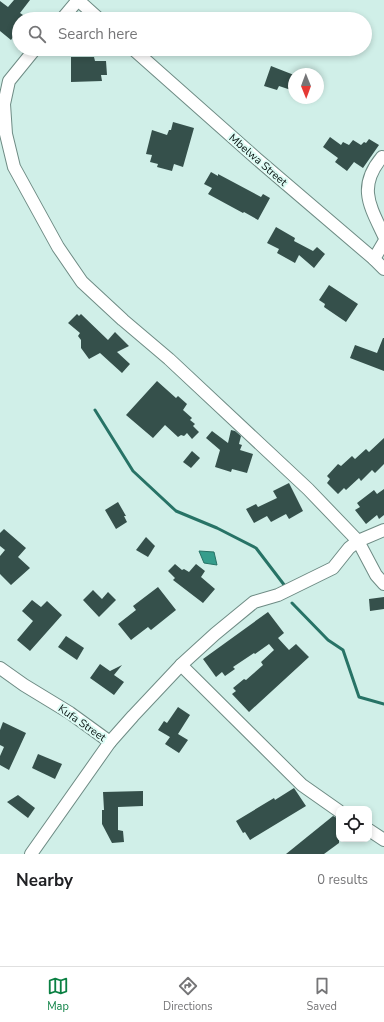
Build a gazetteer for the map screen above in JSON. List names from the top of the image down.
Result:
{
  "streets": {
    "street": ["Mbelwa Street", "Kufa Street"]
  },
  "north": "bottom",
  "page": {
    "search": "Search here",
    "heading": ["Nearby", "0 results"],
    "nav": ["Map", "Directions", "Saved"]
  }
}
